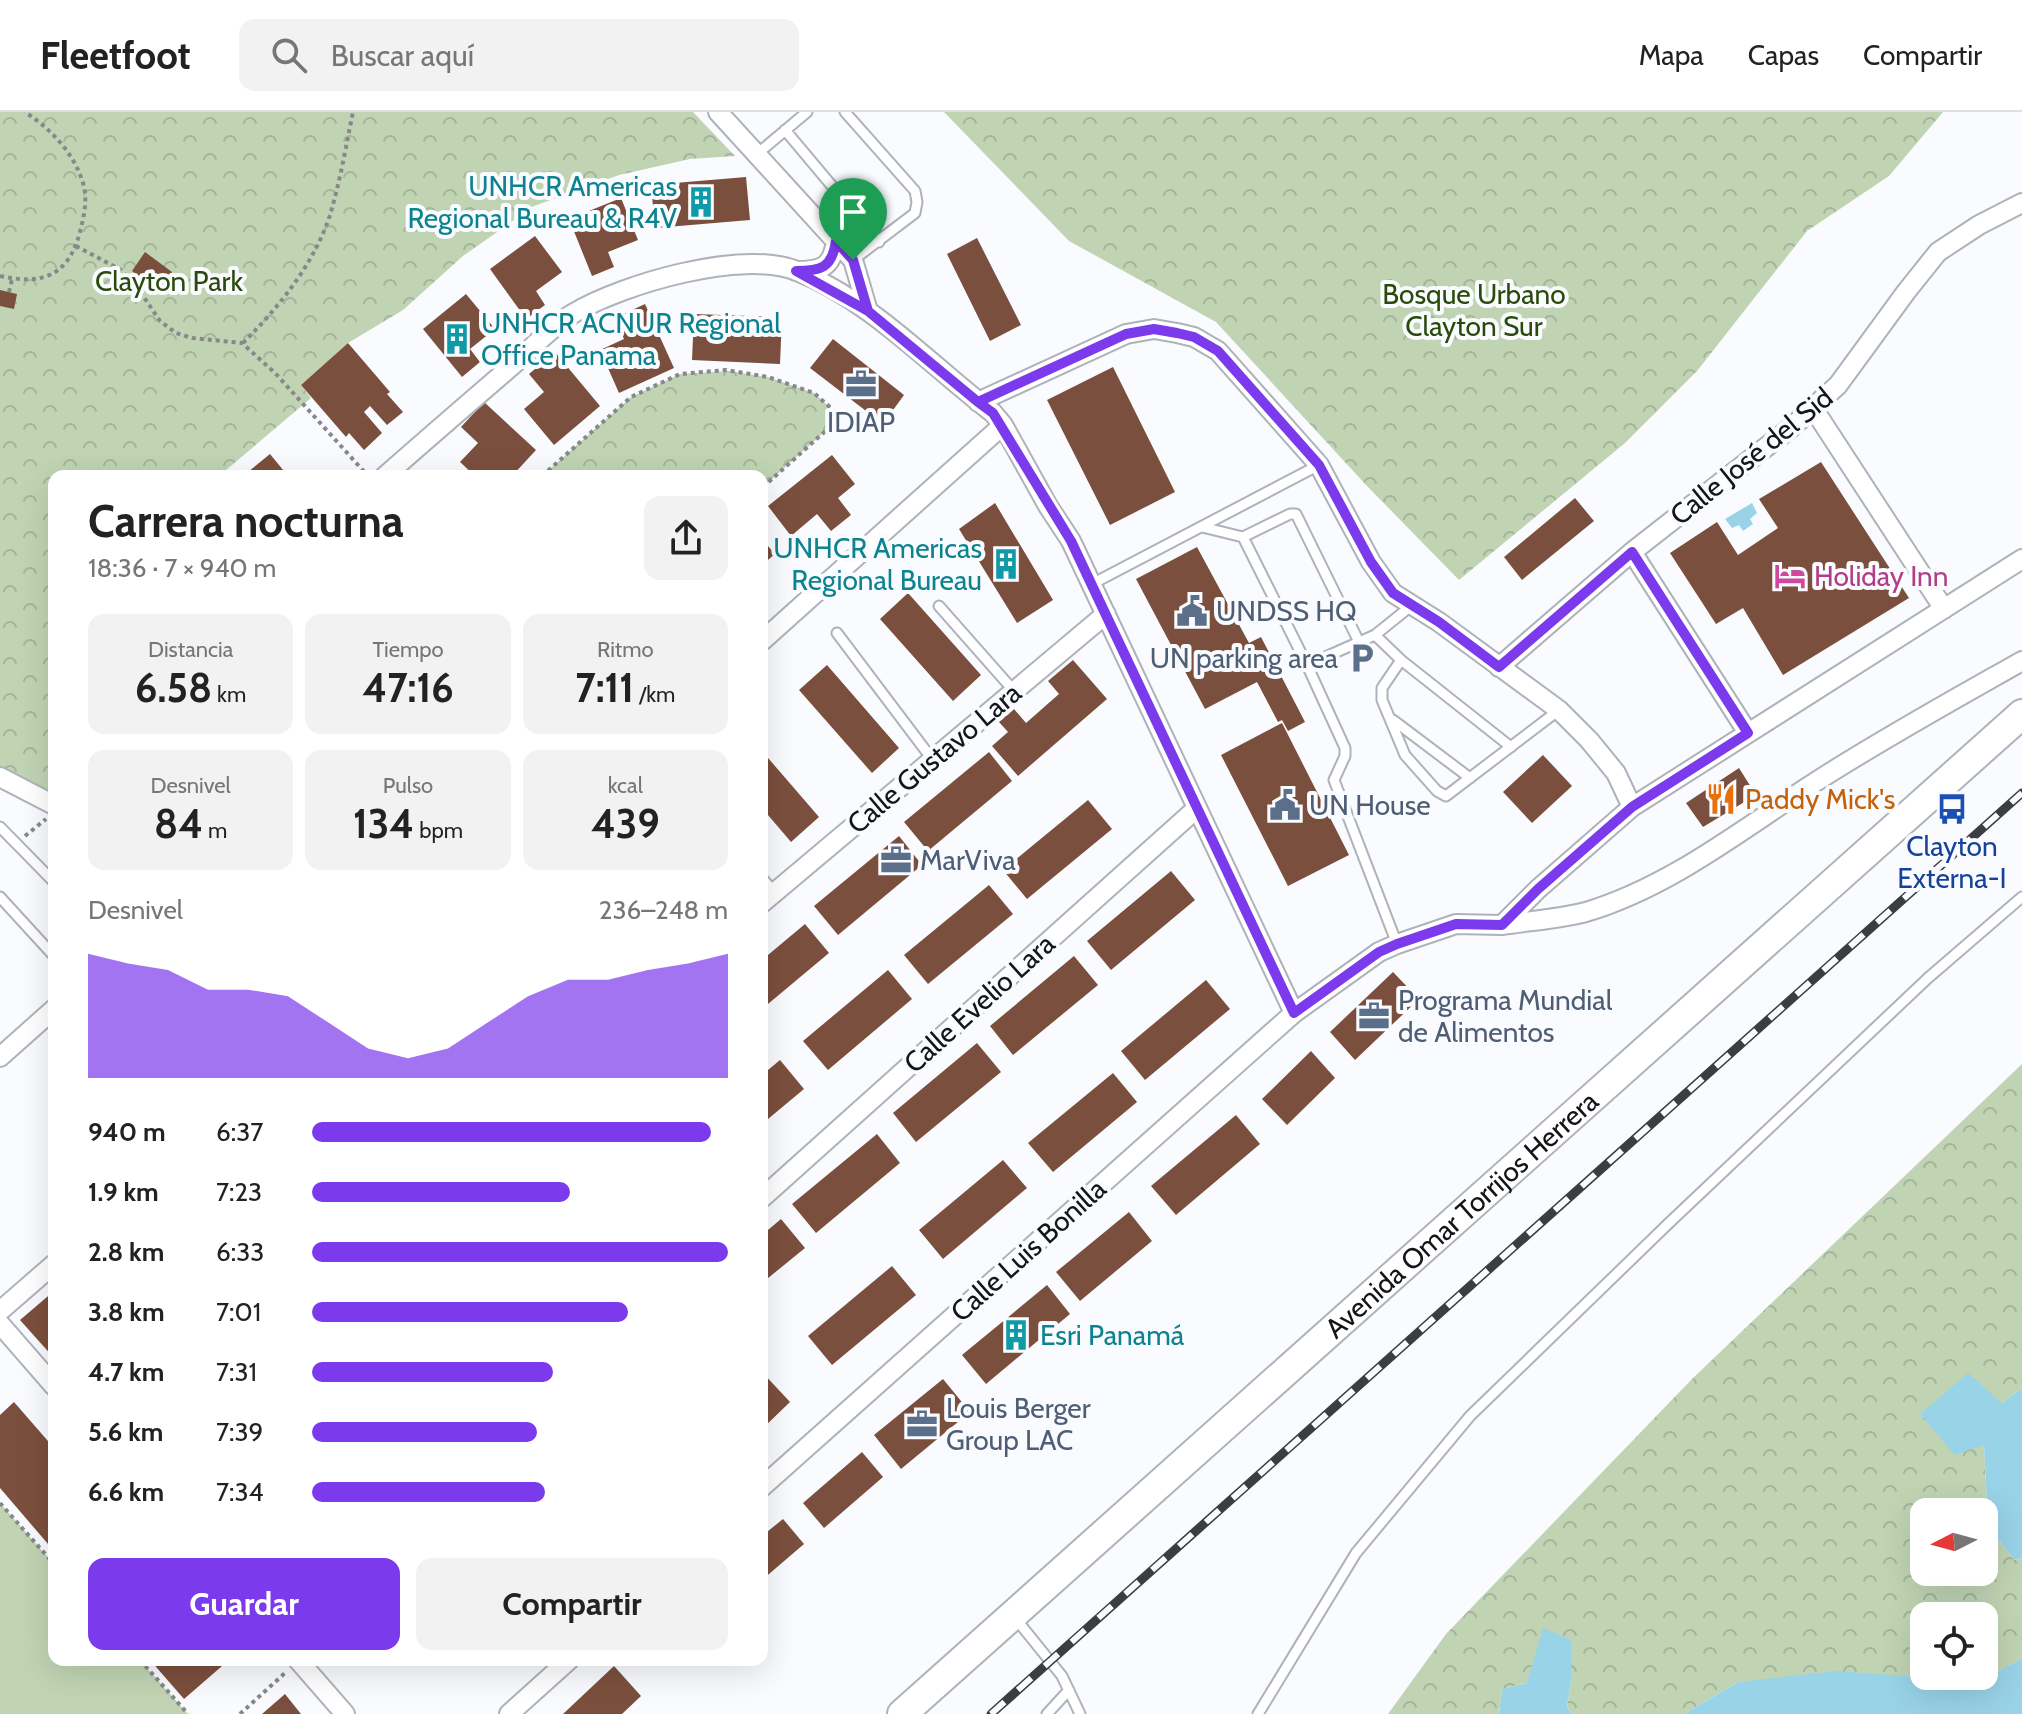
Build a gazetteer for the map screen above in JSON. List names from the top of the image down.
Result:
{
  "streets": {
    "main road": ["Avenida Omar Torrijos Herrera"],
    "street": [
      "Calle José del Sid",
      "Calle Gustavo Lara",
      "Calle Evelio Lara",
      "Calle Luis Bonilla"
    ]
  },
  "parks": ["Clayton Park", "Bosque Urbano Clayton Sur"],
  "places": {
    "building": [
      "UNHCR Americas Regional Bureau & R4V",
      "UNHCR ACNUR Regional Office Panama",
      "UNHCR Americas Regional Bureau",
      "Esri Panamá"
    ],
    "office": [
      "IDIAP",
      "MarViva",
      "Programa Mundial de Alimentos",
      "Louis Berger Group LAC"
    ],
    "hotel": ["Holiday Inn"],
    "public building": ["UNDSS HQ", "UN House"],
    "parking": ["UN parking area"],
    "restaurant": ["Paddy Mick's"],
    "bus stop": ["Clayton Externa-I"]
  },
  "north": "left",
  "page": {
    "header": "Fleetfoot",
    "search": "Buscar aquí",
    "nav": ["Mapa", "Capas", "Compartir"],
    "heading": ["Carrera nocturna", "18:36 · 7 × 940 m"],
    "stats": [
      ["Distancia", "6.58 km"],
      ["Tiempo", "47:16"],
      ["Ritmo", "7:11 /km"],
      ["Desnivel", "84 m"],
      ["Pulso", "134 bpm"],
      ["kcal", "439"]
    ],
    "chart": ["Desnivel", "236–248 m"],
    "list": [
      {
        "name": "940 m",
        "note": "6:37"
      },
      {
        "name": "1.9 km",
        "note": "7:23"
      },
      {
        "name": "2.8 km",
        "note": "6:33"
      },
      {
        "name": "3.8 km",
        "note": "7:01"
      },
      {
        "name": "4.7 km",
        "note": "7:31"
      },
      {
        "name": "5.6 km",
        "note": "7:39"
      },
      {
        "name": "6.6 km",
        "note": "7:34"
      }
    ],
    "buttons": ["Guardar", "Compartir"]
  }
}
